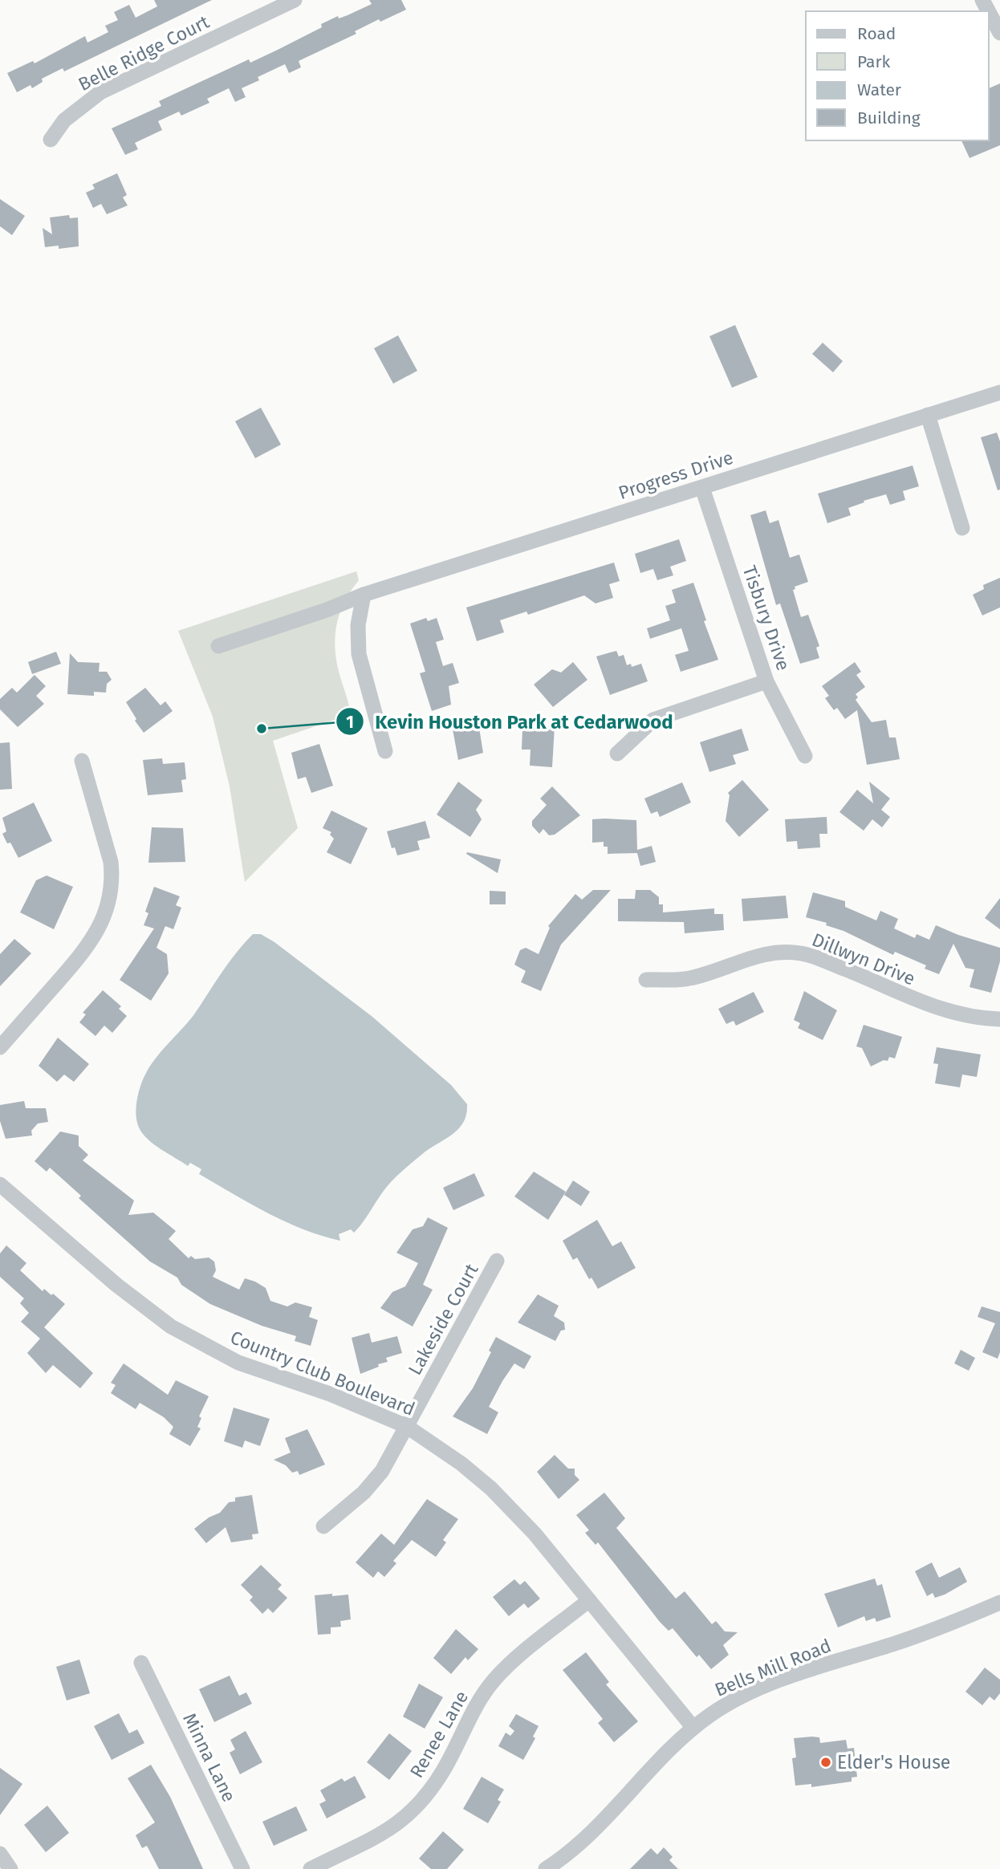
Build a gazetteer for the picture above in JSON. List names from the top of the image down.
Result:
{
  "streets": {
    "street": [
      "Belle Ridge Court",
      "Progress Drive",
      "Tisbury Drive",
      "Dillwyn Drive",
      "Lakeside Court",
      "Country Club Boulevard",
      "Bells Mill Road",
      "Renee Lane",
      "Minna Lane"
    ]
  },
  "crossings": [
    ["Progress Drive", "Tisbury Drive"],
    ["Lakeside Court", "Country Club Boulevard"],
    ["Country Club Boulevard", "Bells Mill Road"],
    ["Country Club Boulevard", "Renee Lane"]
  ],
  "places": ["Kevin Houston Park at Cedarwood", "Elder's House"],
  "legend": [
    "Road",
    "Park",
    "Water",
    "Building"
  ]
}
